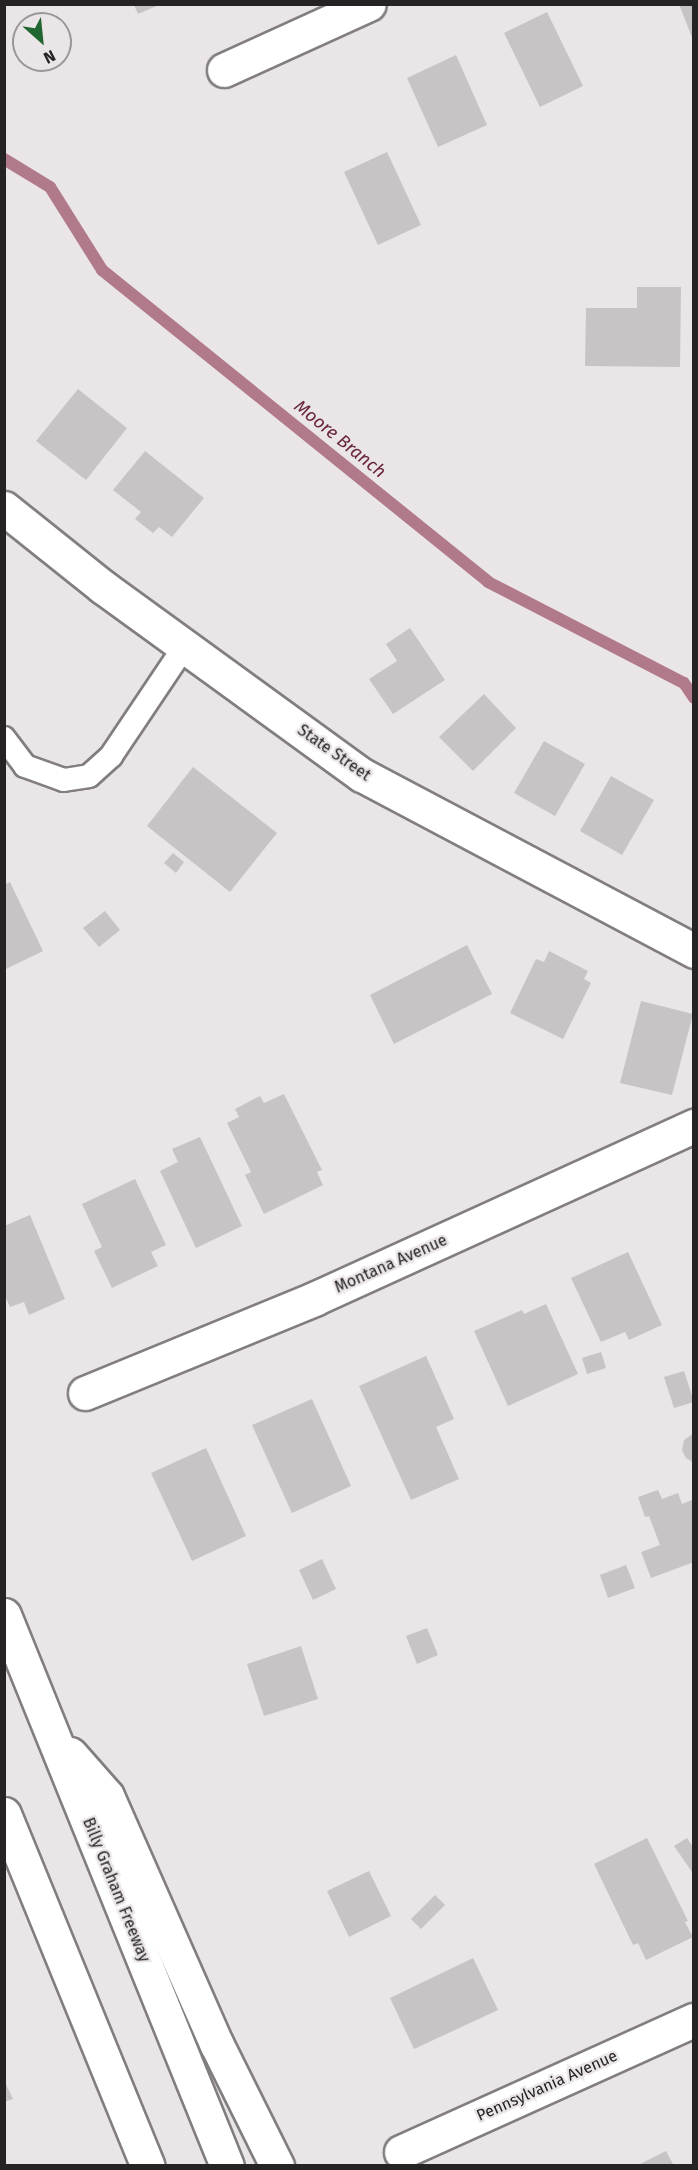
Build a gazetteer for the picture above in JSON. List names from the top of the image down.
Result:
{
  "streets": {
    "main road": [
      "State Street",
      "Montana Avenue",
      "Billy Graham Freeway",
      "Pennsylvania Avenue"
    ]
  },
  "water": ["Moore Branch"],
  "north": "bottom right"
}
